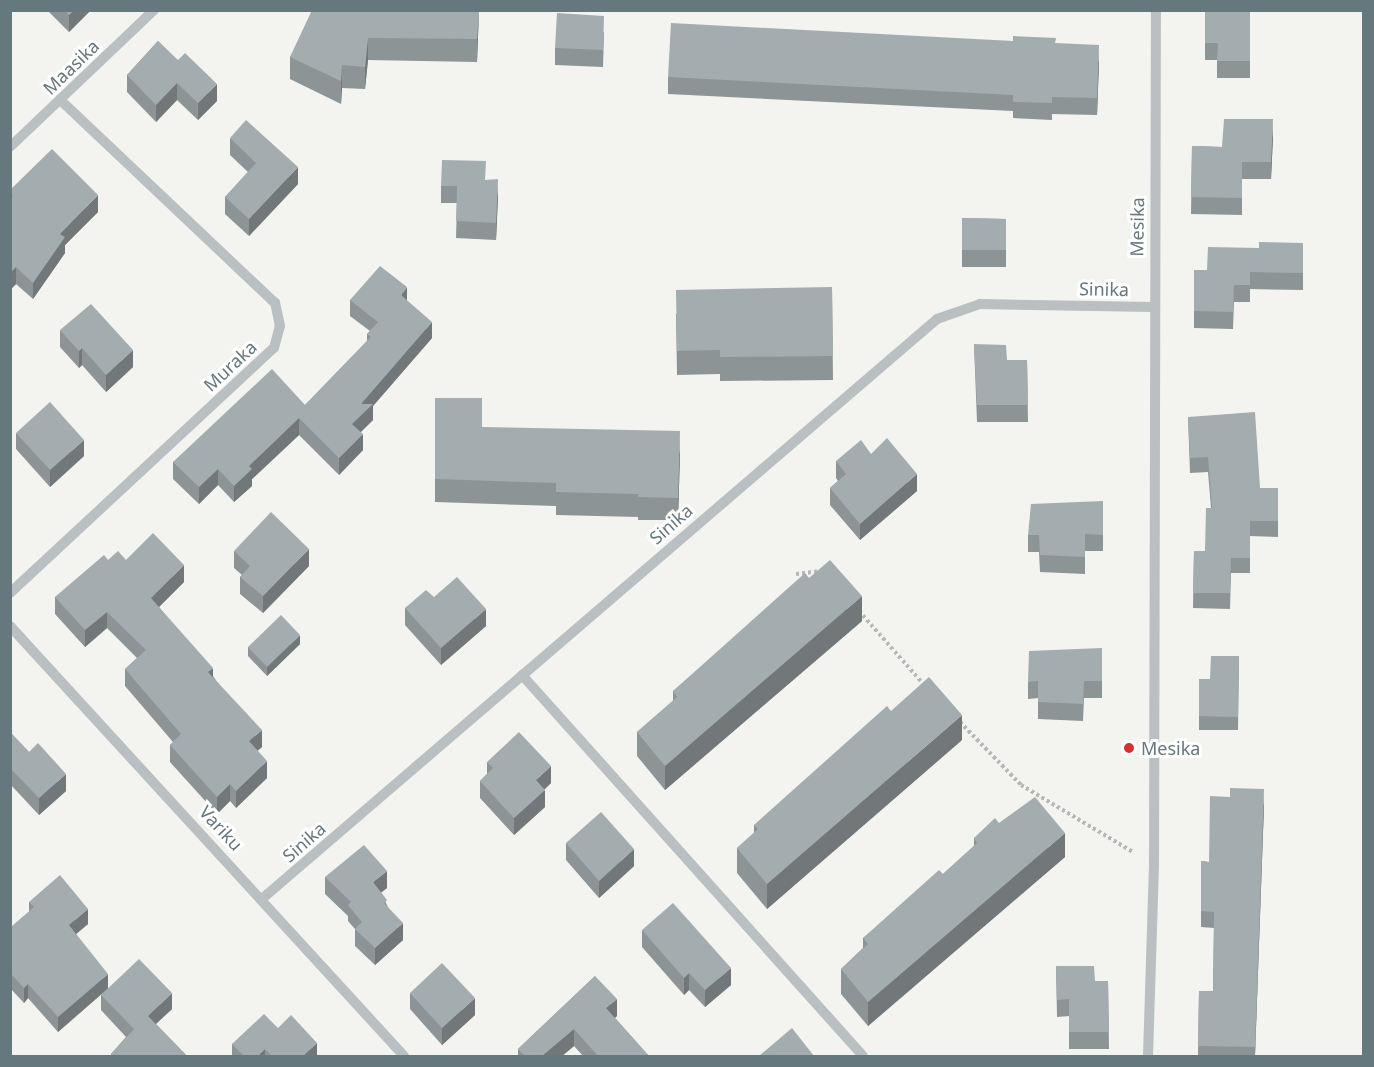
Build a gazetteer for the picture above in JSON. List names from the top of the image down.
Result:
{
  "streets": {
    "street": [
      "Maasika",
      "Mesika",
      "Sinika",
      "Muraka",
      "Variku"
    ]
  },
  "crossings": [
    ["Maasika", "Muraka"],
    ["Mesika", "Sinika"],
    ["Sinika", "Variku"]
  ],
  "places": ["Mesika"]
}
